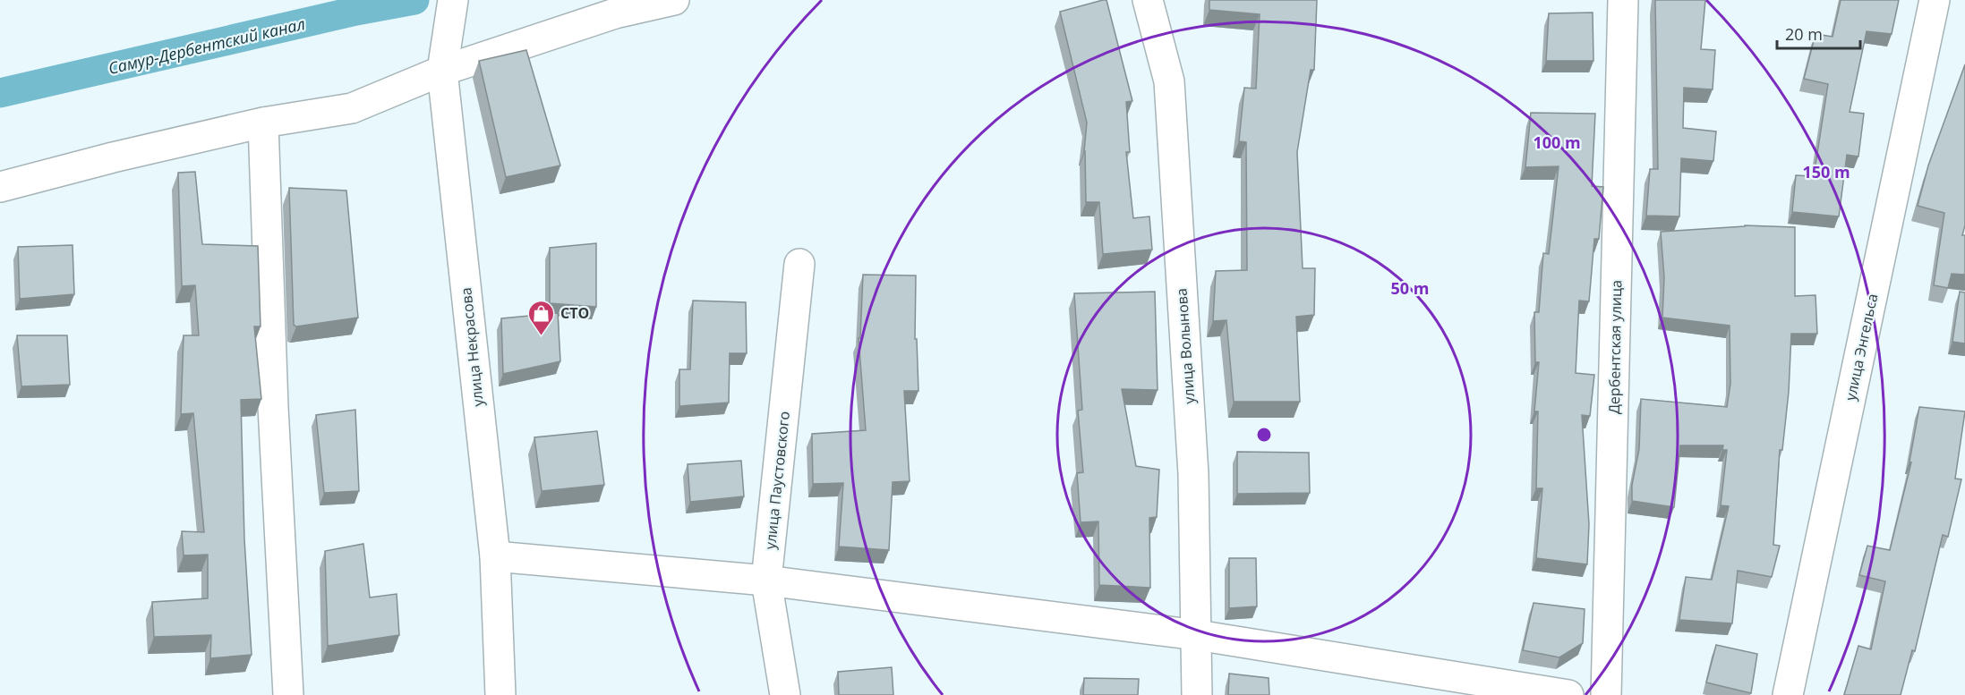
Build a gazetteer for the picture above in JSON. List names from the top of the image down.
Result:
{
  "streets": {
    "street": [
      "улица Волынова",
      "улица Некрасова",
      "Дербентская улица",
      "улица Энгельса",
      "улица Паустовского"
    ]
  },
  "water": ["Самур-Дербентский канал"],
  "places": {
    "shop": ["СТО"]
  },
  "scale_bar": "20 m",
  "rings": ["100 m", "150 m", "50 m"]
}
